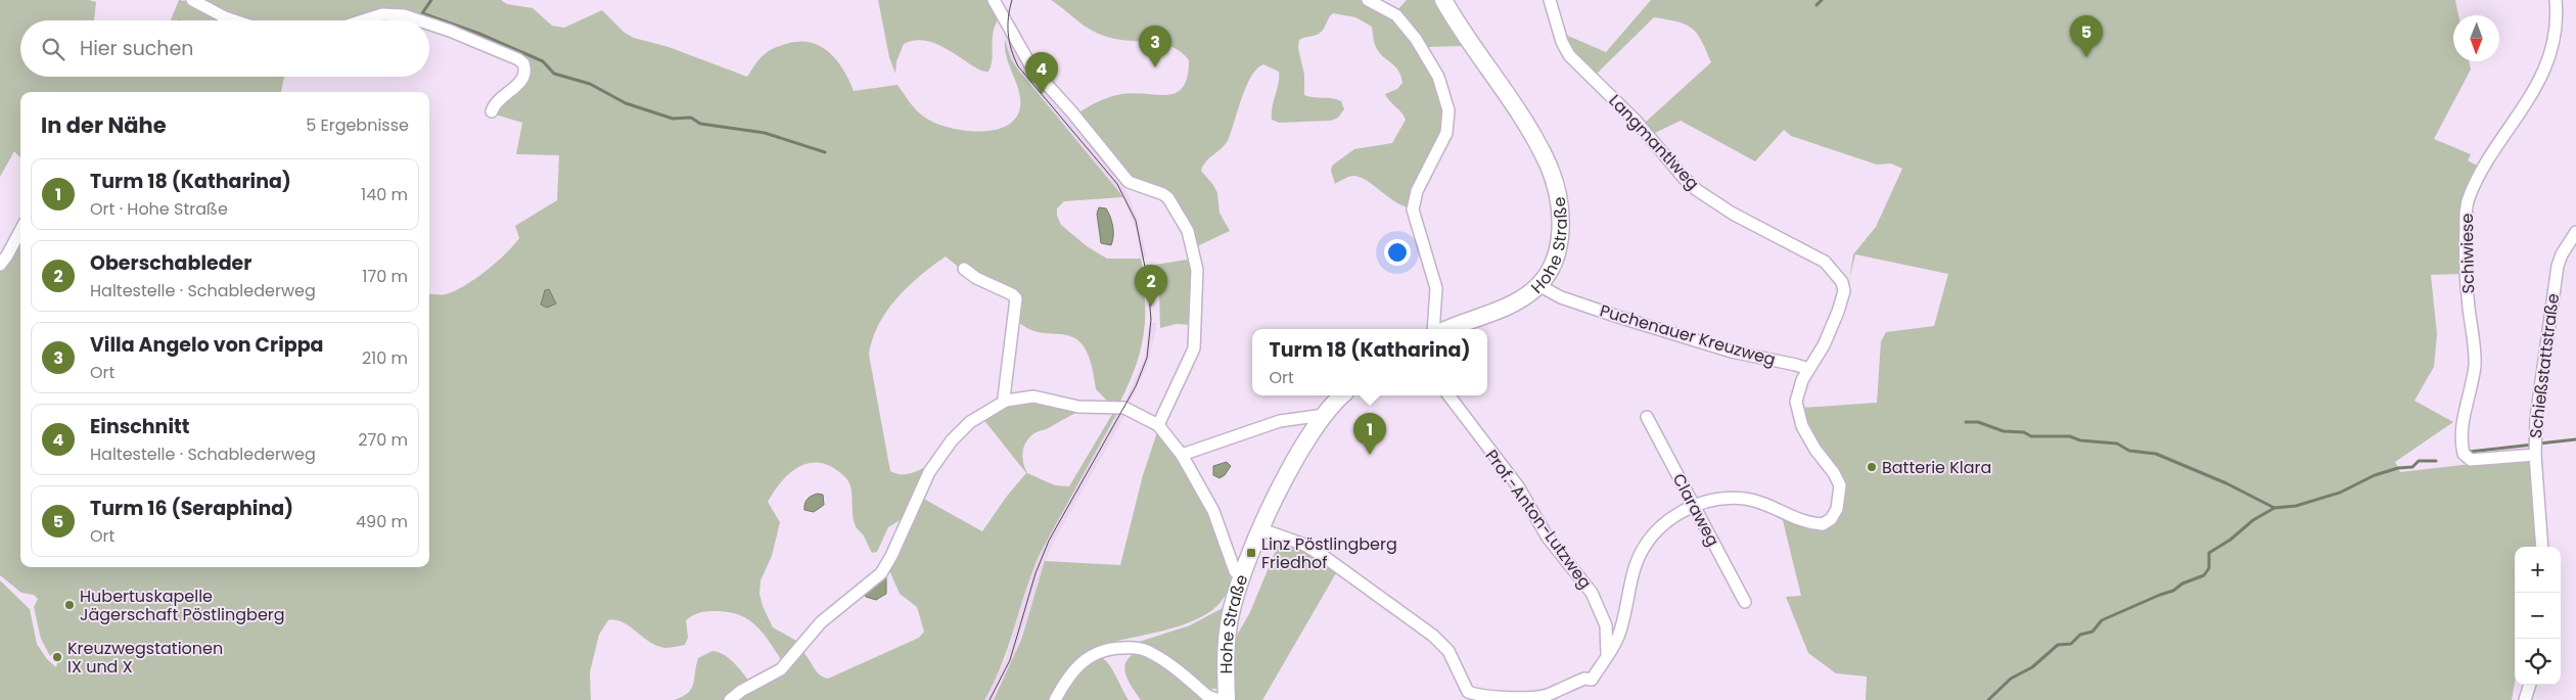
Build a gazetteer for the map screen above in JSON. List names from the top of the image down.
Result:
{
  "streets": {
    "main road": ["Hohe Straße"],
    "street": [
      "Langmantlweg",
      "Schiwiese",
      "Puchenauer Kreuzweg",
      "Schießstattstraße",
      "Claraweg",
      "Prof.-Anton-Lutzweg"
    ]
  },
  "crossings": [
    ["Langmantlweg", "Puchenauer Kreuzweg"],
    ["Hohe Straße", "Puchenauer Kreuzweg"],
    ["Schiwiese", "Schießstattstraße"]
  ],
  "places": {
    "other": ["Batterie Klara", "Hubertuskapelle Jägerschaft Pöstlingberg", "Kreuzwegstationen IX und X"],
    "transit": ["Linz Pöstlingberg Friedhof"]
  },
  "north": "bottom",
  "page": {
    "pins": [
      "5",
      "3",
      "4",
      "2",
      "1"
    ],
    "search": "Hier suchen",
    "heading": ["In der Nähe", "5 Ergebnisse"],
    "list": [
      {
        "mark": "1",
        "name": "Turm 18 (Katharina)",
        "note": "Ort · Hohe Straße",
        "value": "140 m"
      },
      {
        "mark": "2",
        "name": "Oberschableder",
        "note": "Haltestelle · Schablederweg",
        "value": "170 m"
      },
      {
        "mark": "3",
        "name": "Villa Angelo von Crippa",
        "note": "Ort",
        "value": "210 m"
      },
      {
        "mark": "4",
        "name": "Einschnitt",
        "note": "Haltestelle · Schablederweg",
        "value": "270 m"
      },
      {
        "mark": "5",
        "name": "Turm 16 (Seraphina)",
        "note": "Ort",
        "value": "490 m"
      }
    ],
    "popup": ["Turm 18 (Katharina)", "Ort"],
    "map_buttons": ["+", "−"]
  }
}
